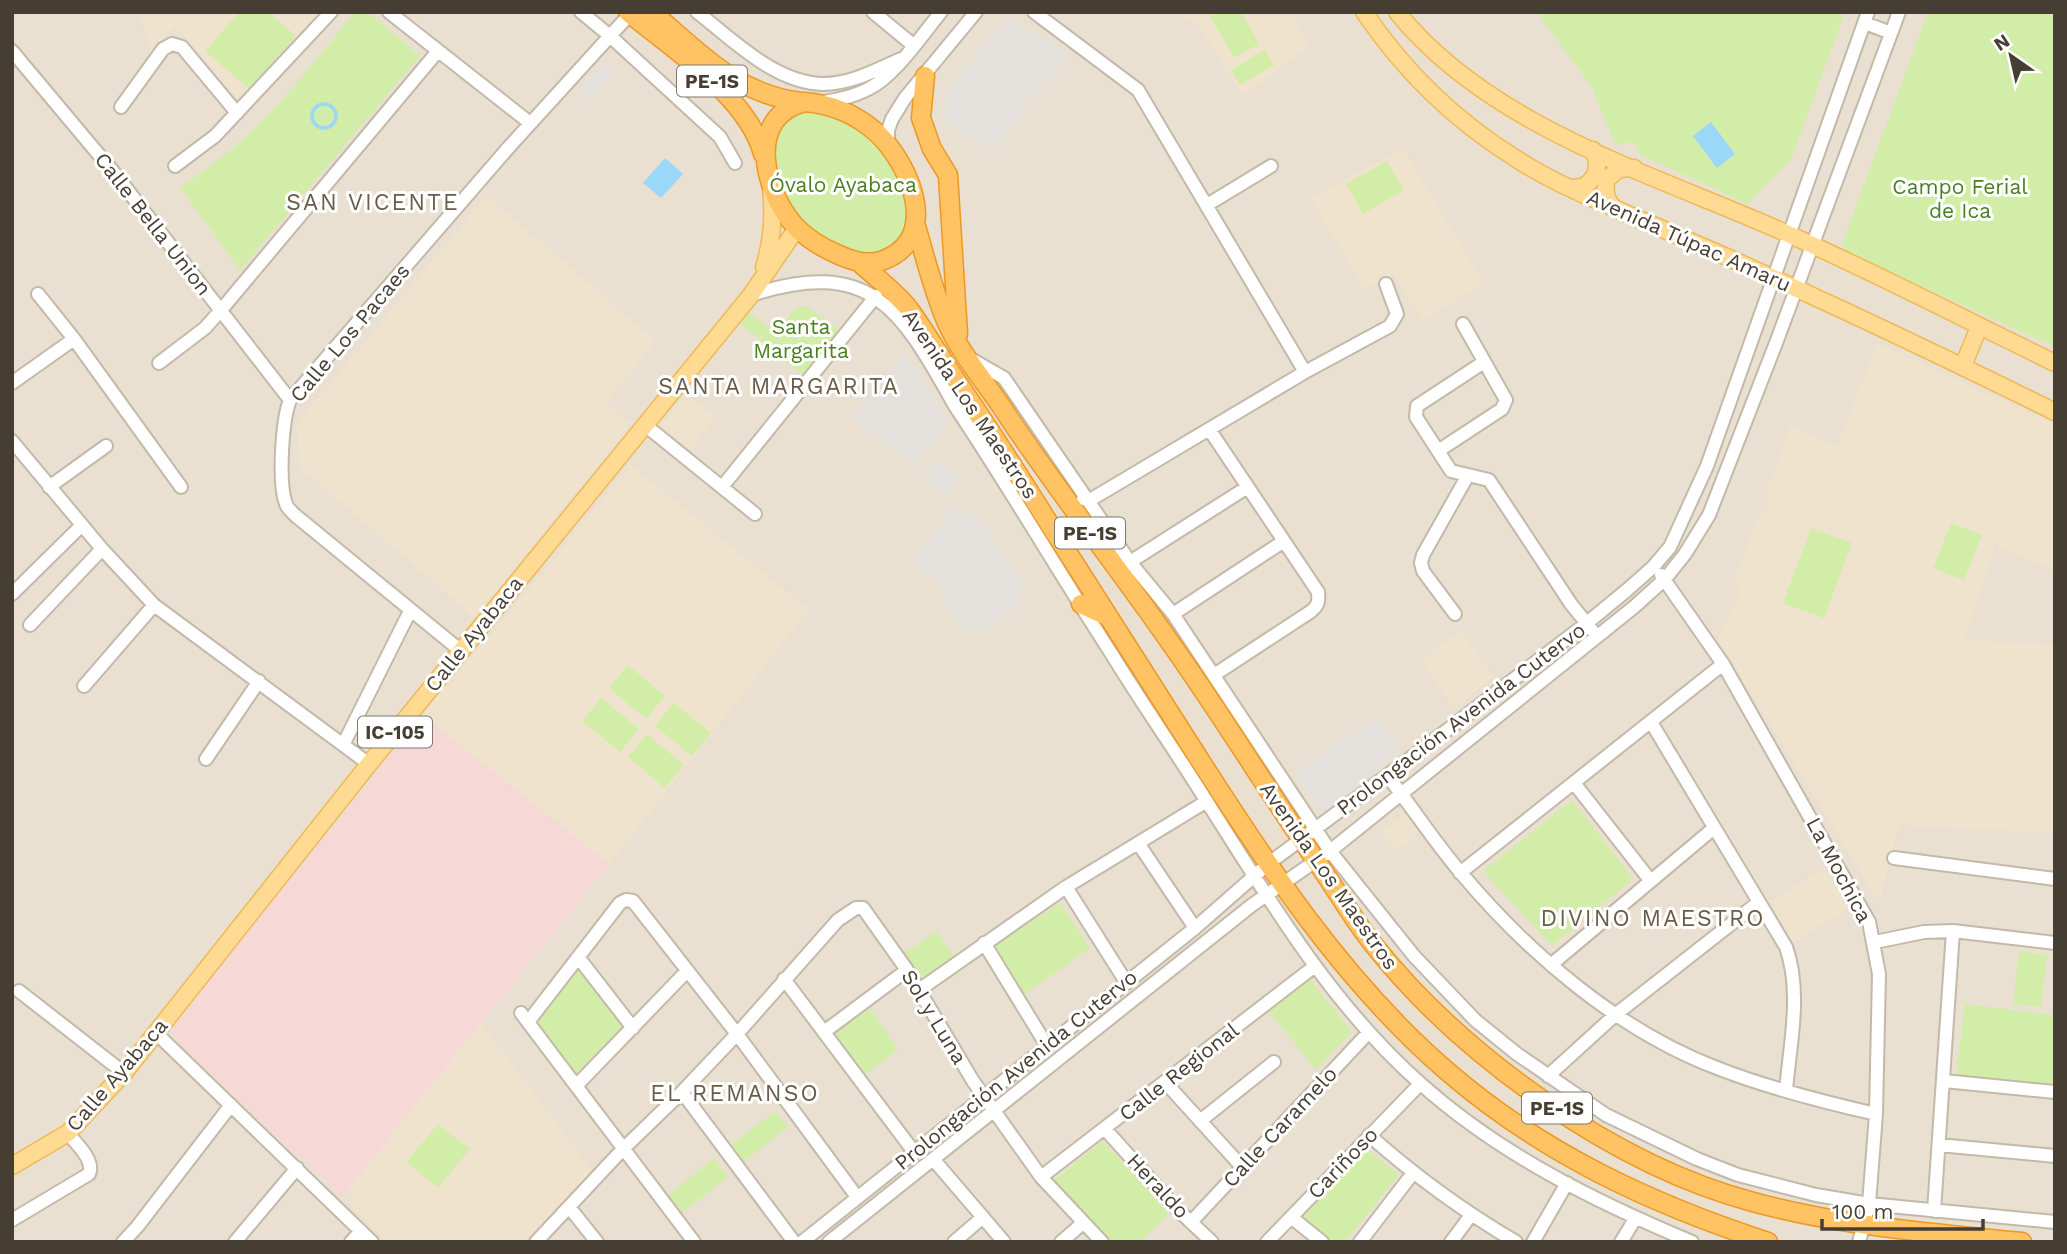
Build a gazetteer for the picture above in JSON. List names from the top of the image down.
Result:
{
  "streets": {
    "highway": ["PE-1S", "Avenida Los Maestros"],
    "main road": ["Avenida Túpac Amaru", "Calle Ayabaca", "IC-105"],
    "street": [
      "Calle Bella Union",
      "Calle Los Pacaes",
      "Prolongación Avenida Cutervo",
      "La Mochica",
      "Sol y Luna",
      "Calle Regional",
      "Calle Caramelo",
      "Cariñoso",
      "Heraldo"
    ]
  },
  "crossings": [
    ["PE-1S", "Calle Los Pacaes"],
    ["PE-1S", "Avenida Los Maestros"],
    ["PE-1S", "Calle Ayabaca"],
    ["Calle Bella Union", "Calle Los Pacaes"],
    ["Avenida Túpac Amaru", "Prolongación Avenida Cutervo"],
    ["Calle Los Pacaes", "Calle Ayabaca"],
    ["Avenida Los Maestros", "Calle Ayabaca"],
    ["Avenida Los Maestros", "Prolongación Avenida Cutervo"],
    ["Avenida Los Maestros", "La Mochica"],
    ["Prolongación Avenida Cutervo", "La Mochica"],
    ["Prolongación Avenida Cutervo", "Sol y Luna"],
    ["Sol y Luna", "Calle Regional"],
    ["Calle Regional", "Heraldo"],
    ["Calle Caramelo", "Heraldo"]
  ],
  "districts": [
    "SAN VICENTE",
    "SANTA MARGARITA",
    "DIVINO MAESTRO",
    "EL REMANSO"
  ],
  "parks": ["Óvalo Ayabaca", "Campo Ferial de Ica", "Santa Margarita"],
  "scale_bar": "100 m",
  "north": "top left"
}
